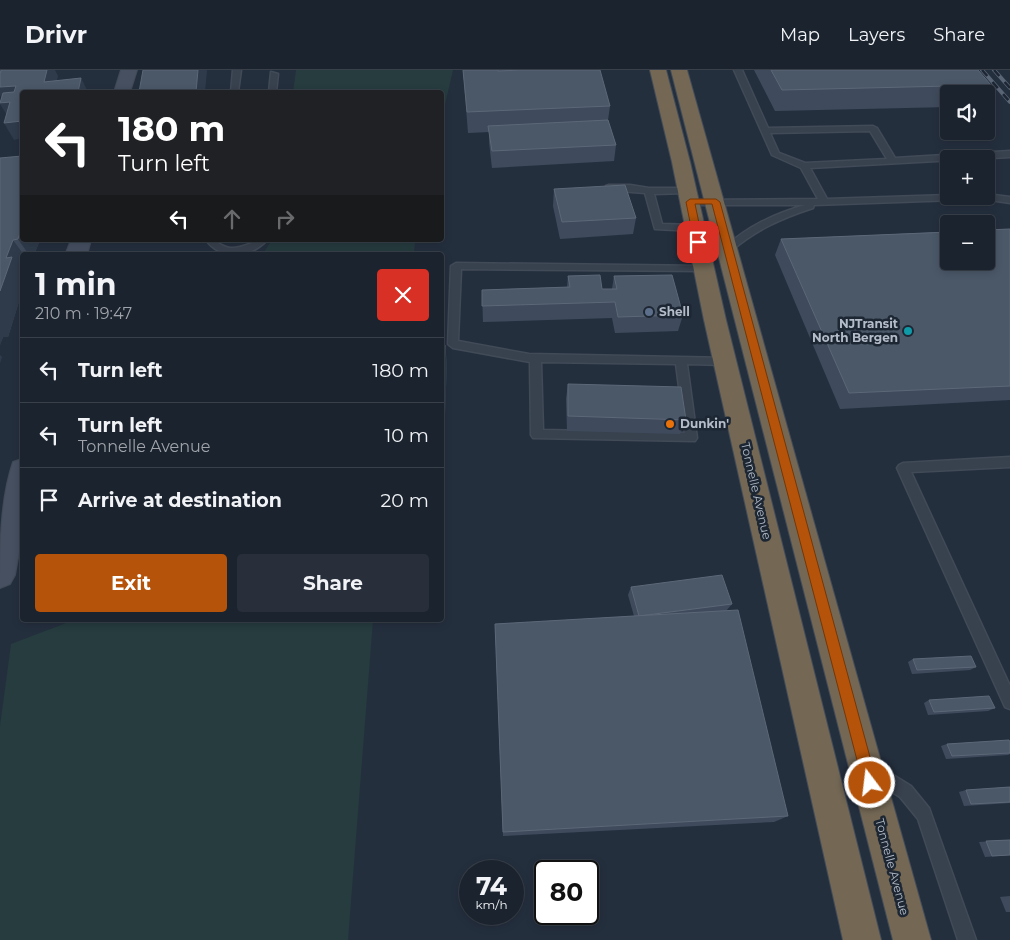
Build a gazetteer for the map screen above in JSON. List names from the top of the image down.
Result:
{
  "streets": {
    "highway": ["Tonnelle Avenue"]
  },
  "places": ["Shell", "NJTransit North Bergen", "Dunkin'"],
  "page": {
    "header": "Drivr",
    "nav": ["Map", "Layers", "Share"],
    "map_buttons": ["+", "−"],
    "turn": ["180 m", "Turn left"],
    "heading": ["1 min", "210 m · 19:47"],
    "list": [
      {
        "name": "Turn left",
        "value": "180 m"
      },
      {
        "name": "Turn left",
        "note": "Tonnelle Avenue",
        "value": "10 m"
      },
      {
        "name": "Arrive at destination",
        "value": "20 m"
      }
    ],
    "buttons": ["Exit", "Share"],
    "speed": "74 km/h",
    "limit": "80"
  }
}
